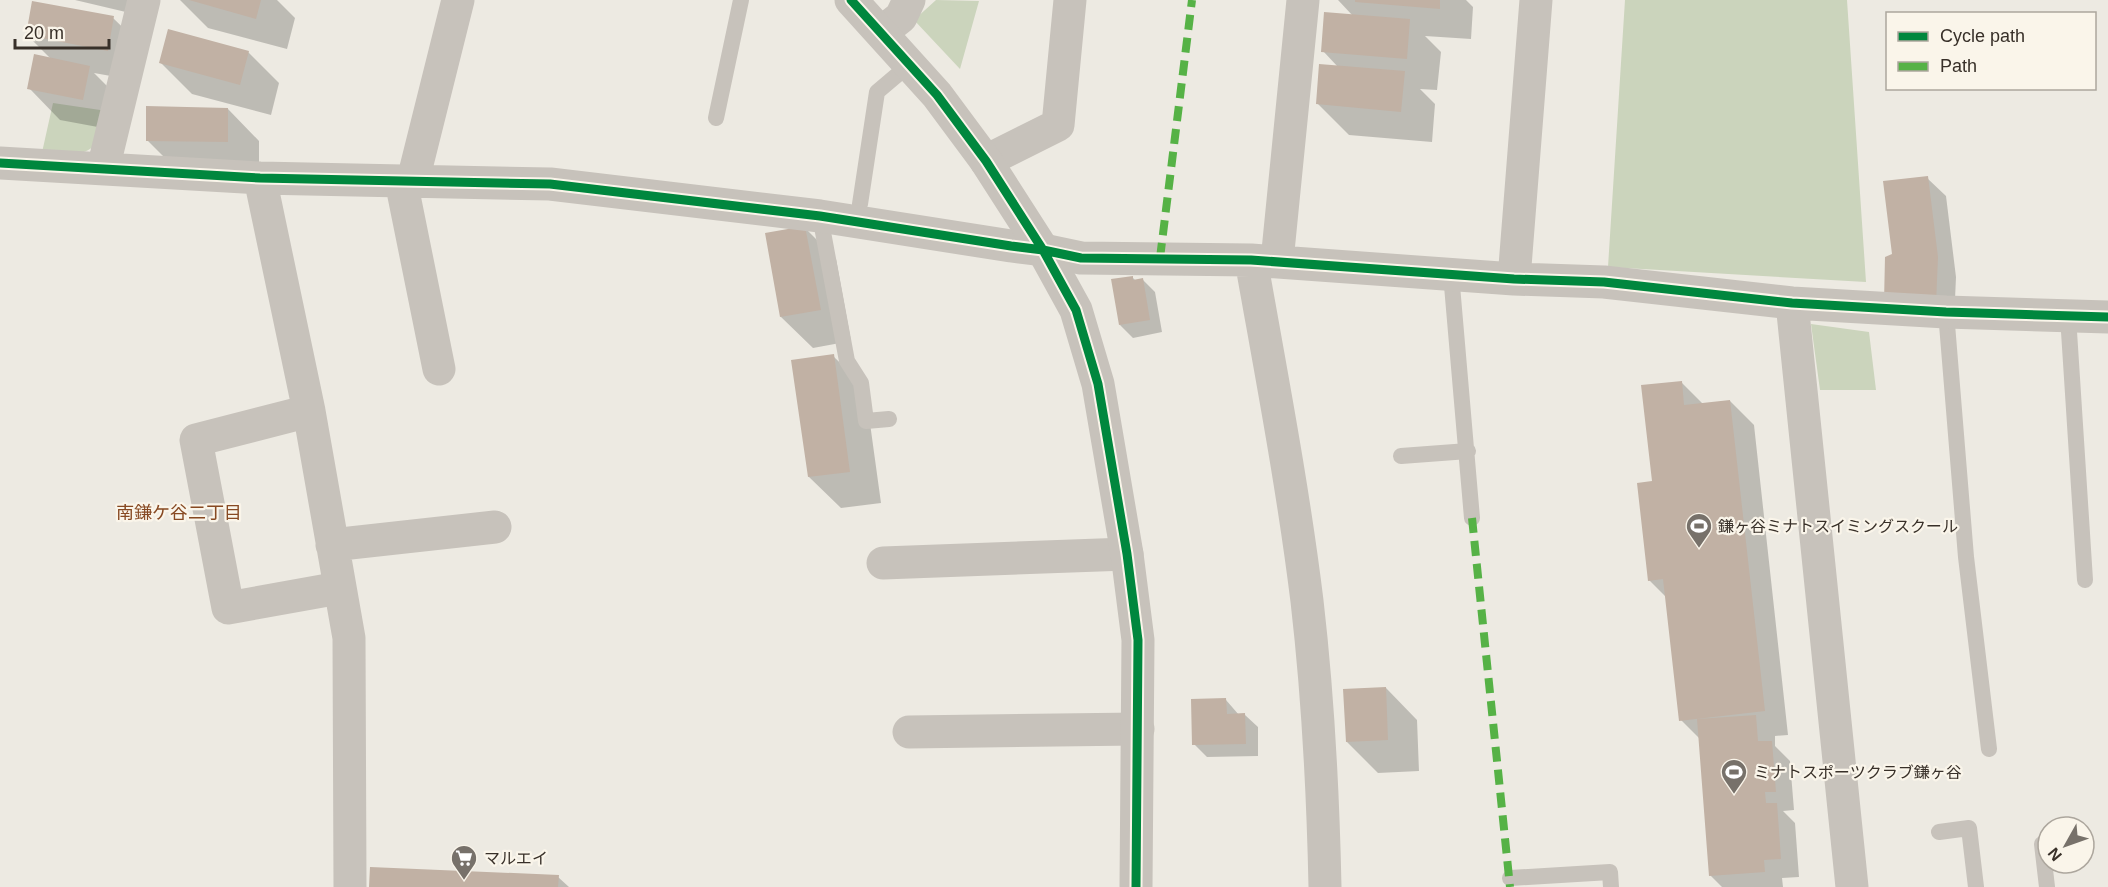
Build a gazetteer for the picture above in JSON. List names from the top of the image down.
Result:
{
  "districts": ["南鎌ケ谷二丁目"],
  "places": {
    "sports": ["鎌ヶ谷ミナトスイミングスクール", "ミナトスポーツクラブ鎌ヶ谷"],
    "supermarket": ["マルエイ"]
  },
  "legend": ["Cycle path", "Path"],
  "scale_bar": "20 m",
  "north": "bottom left"
}
